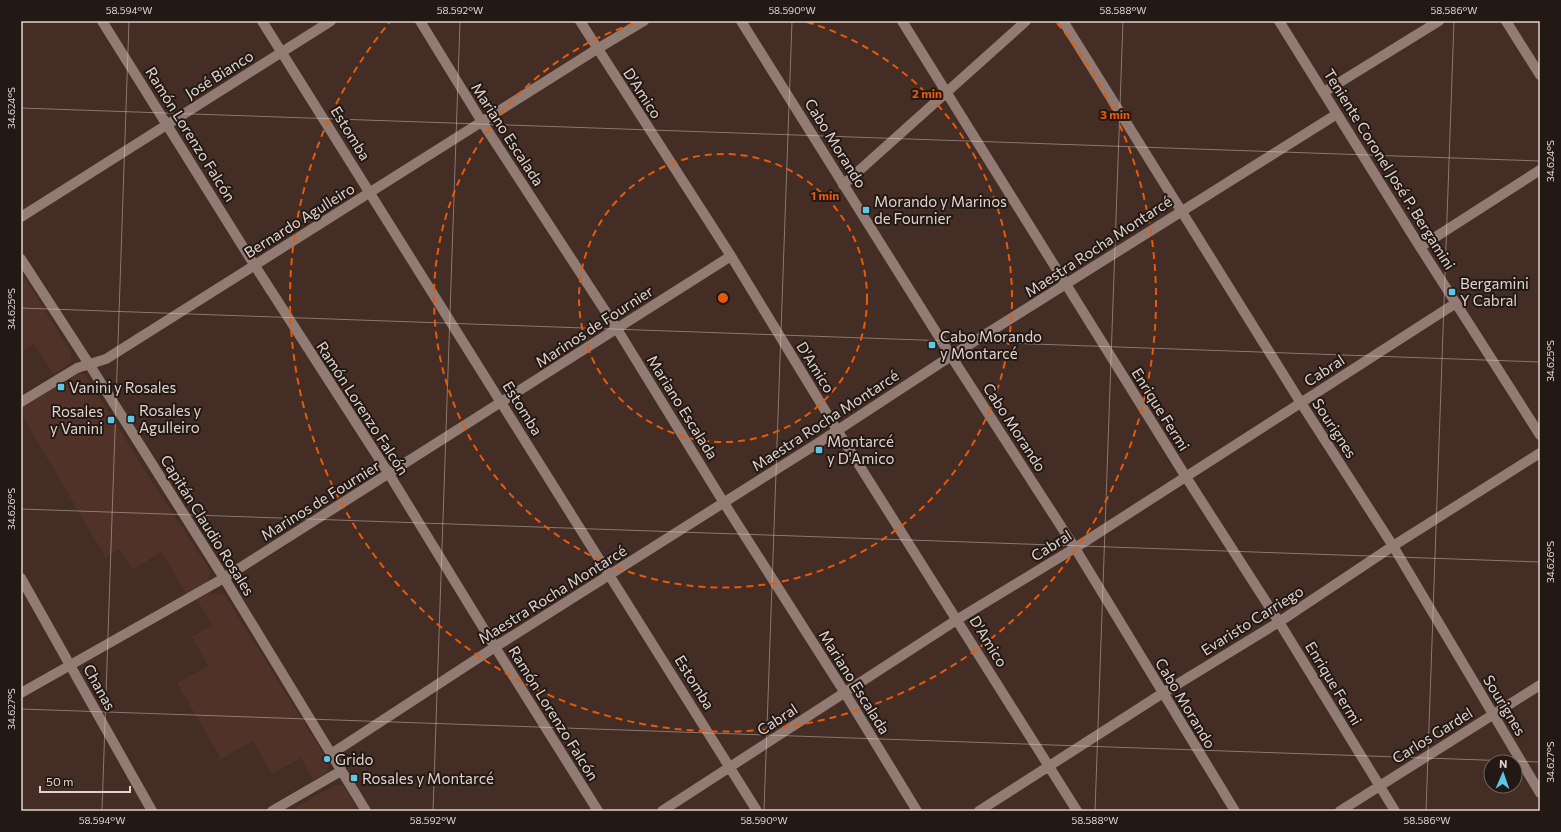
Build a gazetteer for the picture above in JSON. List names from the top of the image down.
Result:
{
  "streets": {
    "street": [
      "José Bianco",
      "D'Amico",
      "Estomba",
      "Ramón Lorenzo Falcón",
      "Mariano Escalada",
      "Cabo Morando",
      "Teniente Coronel José P. Bergamini",
      "Bernardo Agulleiro",
      "Maestra Rocha Montarcé",
      "Marinos de Fournier",
      "Cabral",
      "Enrique Fermi",
      "Sourignes",
      "Capitán Claudio Rosales",
      "Evaristo Carriego",
      "Chanas",
      "Carlos Gardel"
    ]
  },
  "crossings": [
    ["José Bianco", "Estomba"],
    ["José Bianco", "Ramón Lorenzo Falcón"],
    ["D'Amico", "Bernardo Agulleiro"],
    ["D'Amico", "Maestra Rocha Montarcé"],
    ["D'Amico", "Marinos de Fournier"],
    ["D'Amico", "Cabral"],
    ["D'Amico", "Evaristo Carriego"],
    ["Estomba", "Bernardo Agulleiro"],
    ["Estomba", "Maestra Rocha Montarcé"],
    ["Estomba", "Marinos de Fournier"],
    ["Estomba", "Cabral"],
    ["Ramón Lorenzo Falcón", "Bernardo Agulleiro"],
    ["Ramón Lorenzo Falcón", "Maestra Rocha Montarcé"],
    ["Ramón Lorenzo Falcón", "Marinos de Fournier"],
    ["Mariano Escalada", "Bernardo Agulleiro"],
    ["Mariano Escalada", "Maestra Rocha Montarcé"],
    ["Mariano Escalada", "Marinos de Fournier"],
    ["Mariano Escalada", "Cabral"],
    ["Cabo Morando", "Maestra Rocha Montarcé"],
    ["Cabo Morando", "Cabral"],
    ["Cabo Morando", "Evaristo Carriego"],
    ["Teniente Coronel José P. Bergamini", "Maestra Rocha Montarcé"],
    ["Teniente Coronel José P. Bergamini", "Cabral"],
    ["Bernardo Agulleiro", "Capitán Claudio Rosales"],
    ["Maestra Rocha Montarcé", "Enrique Fermi"],
    ["Maestra Rocha Montarcé", "Sourignes"],
    ["Maestra Rocha Montarcé", "Capitán Claudio Rosales"],
    ["Marinos de Fournier", "Capitán Claudio Rosales"],
    ["Marinos de Fournier", "Chanas"],
    ["Cabral", "Enrique Fermi"],
    ["Cabral", "Sourignes"],
    ["Enrique Fermi", "Evaristo Carriego"],
    ["Enrique Fermi", "Carlos Gardel"],
    ["Sourignes", "Evaristo Carriego"],
    ["Sourignes", "Carlos Gardel"]
  ],
  "places": {
    "transit": [
      "Morando y Marinos de Fournier",
      "Bergamini Y Cabral",
      "Cabo Morando y Montarcé",
      "Vanini y Rosales",
      "Rosales y Agulleiro",
      "Rosales y Vanini",
      "Montarcé y D'Amico",
      "Rosales y Montarcé"
    ],
    "other": ["Grido"]
  },
  "scale_bar": "50 m",
  "north": "top",
  "coordinates": [
    "58.594°W",
    "58.592°W",
    "58.590°W",
    "58.588°W",
    "58.586°W",
    "34.624°S",
    "34.625°S",
    "34.626°S",
    "34.627°S"
  ],
  "rings": ["2 min", "3 min", "1 min"]
}
